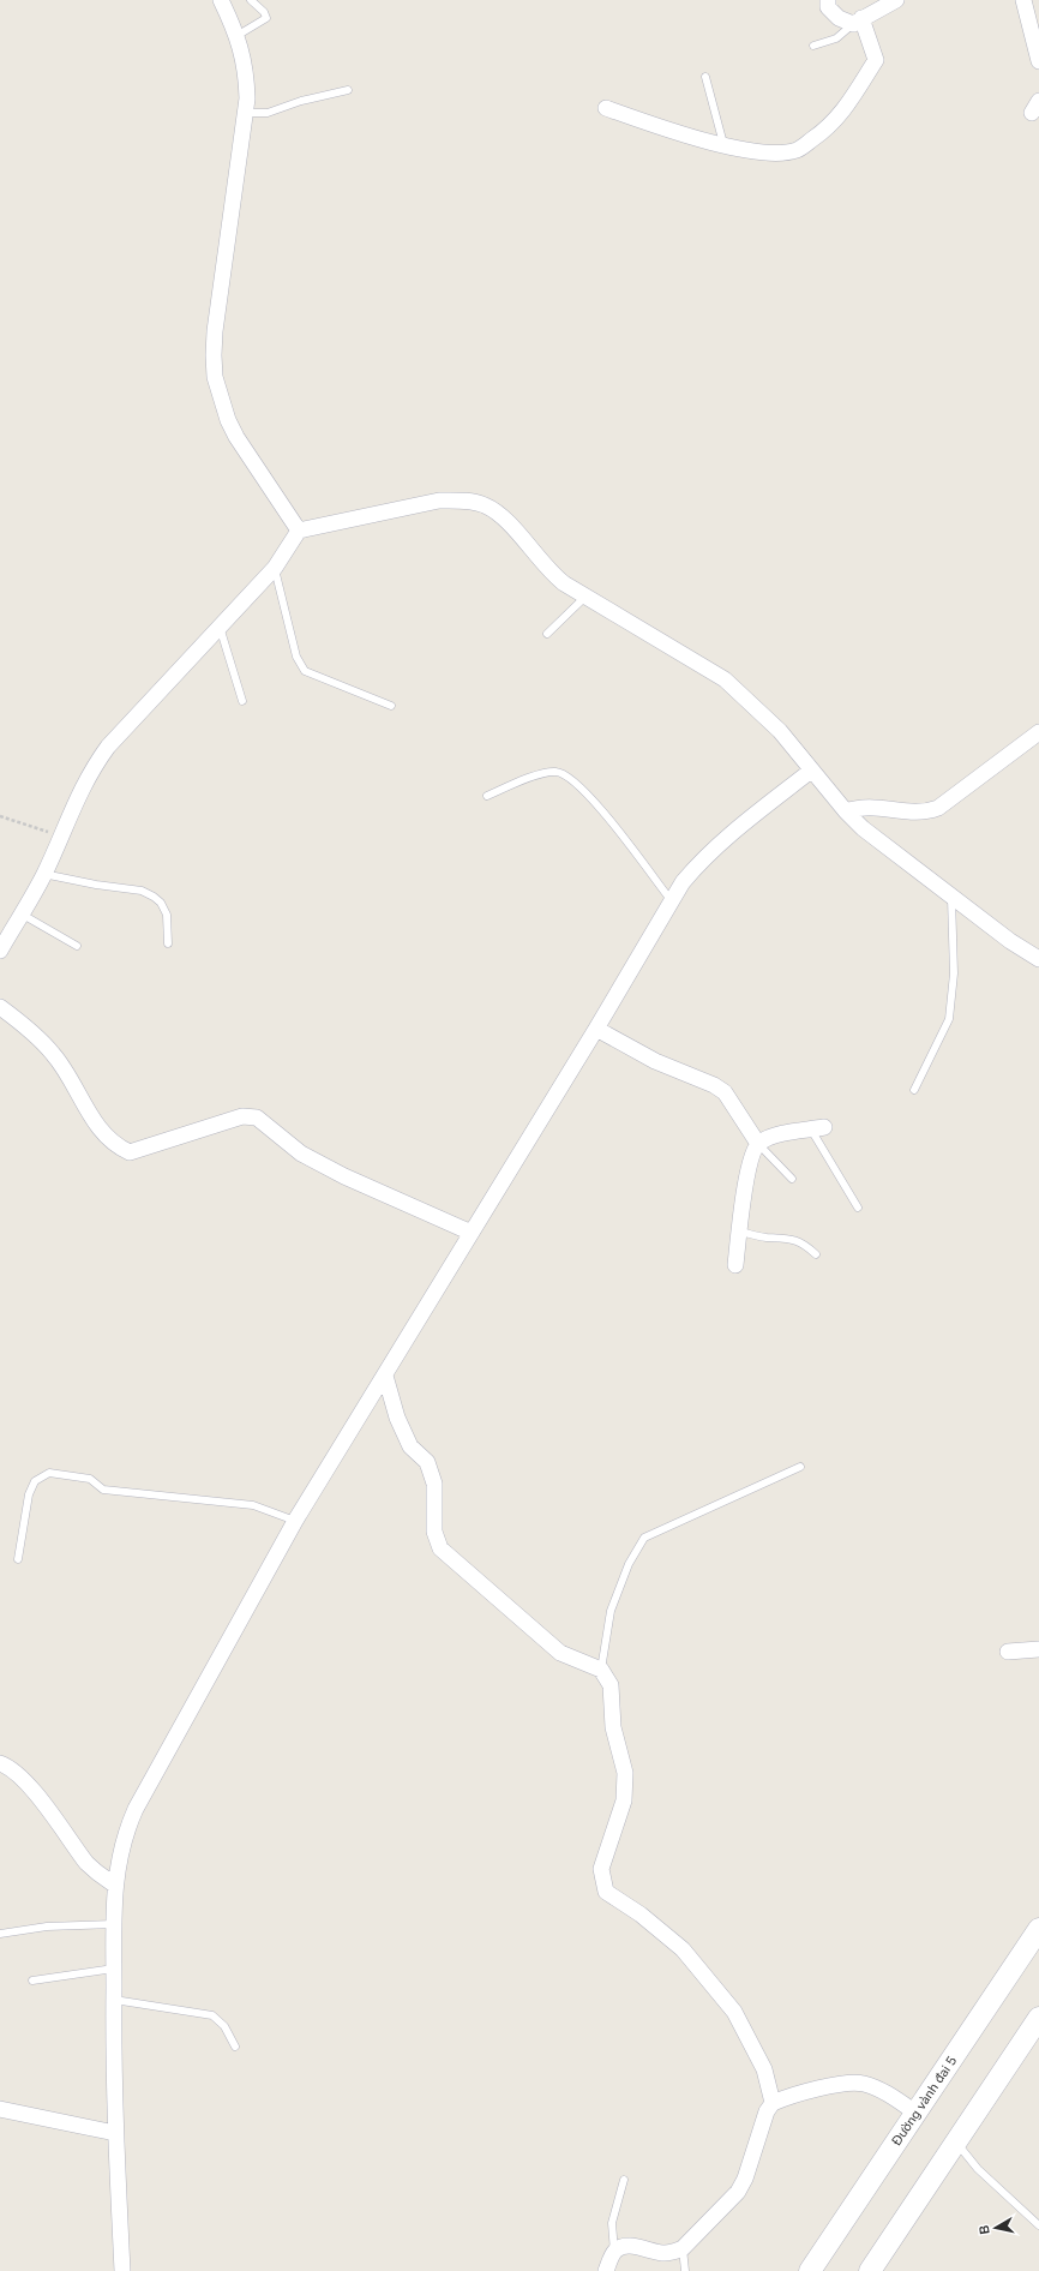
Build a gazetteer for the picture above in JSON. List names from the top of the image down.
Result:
{
  "streets": {
    "main road": ["Đường vành đai 5"]
  },
  "north": "left"
}
